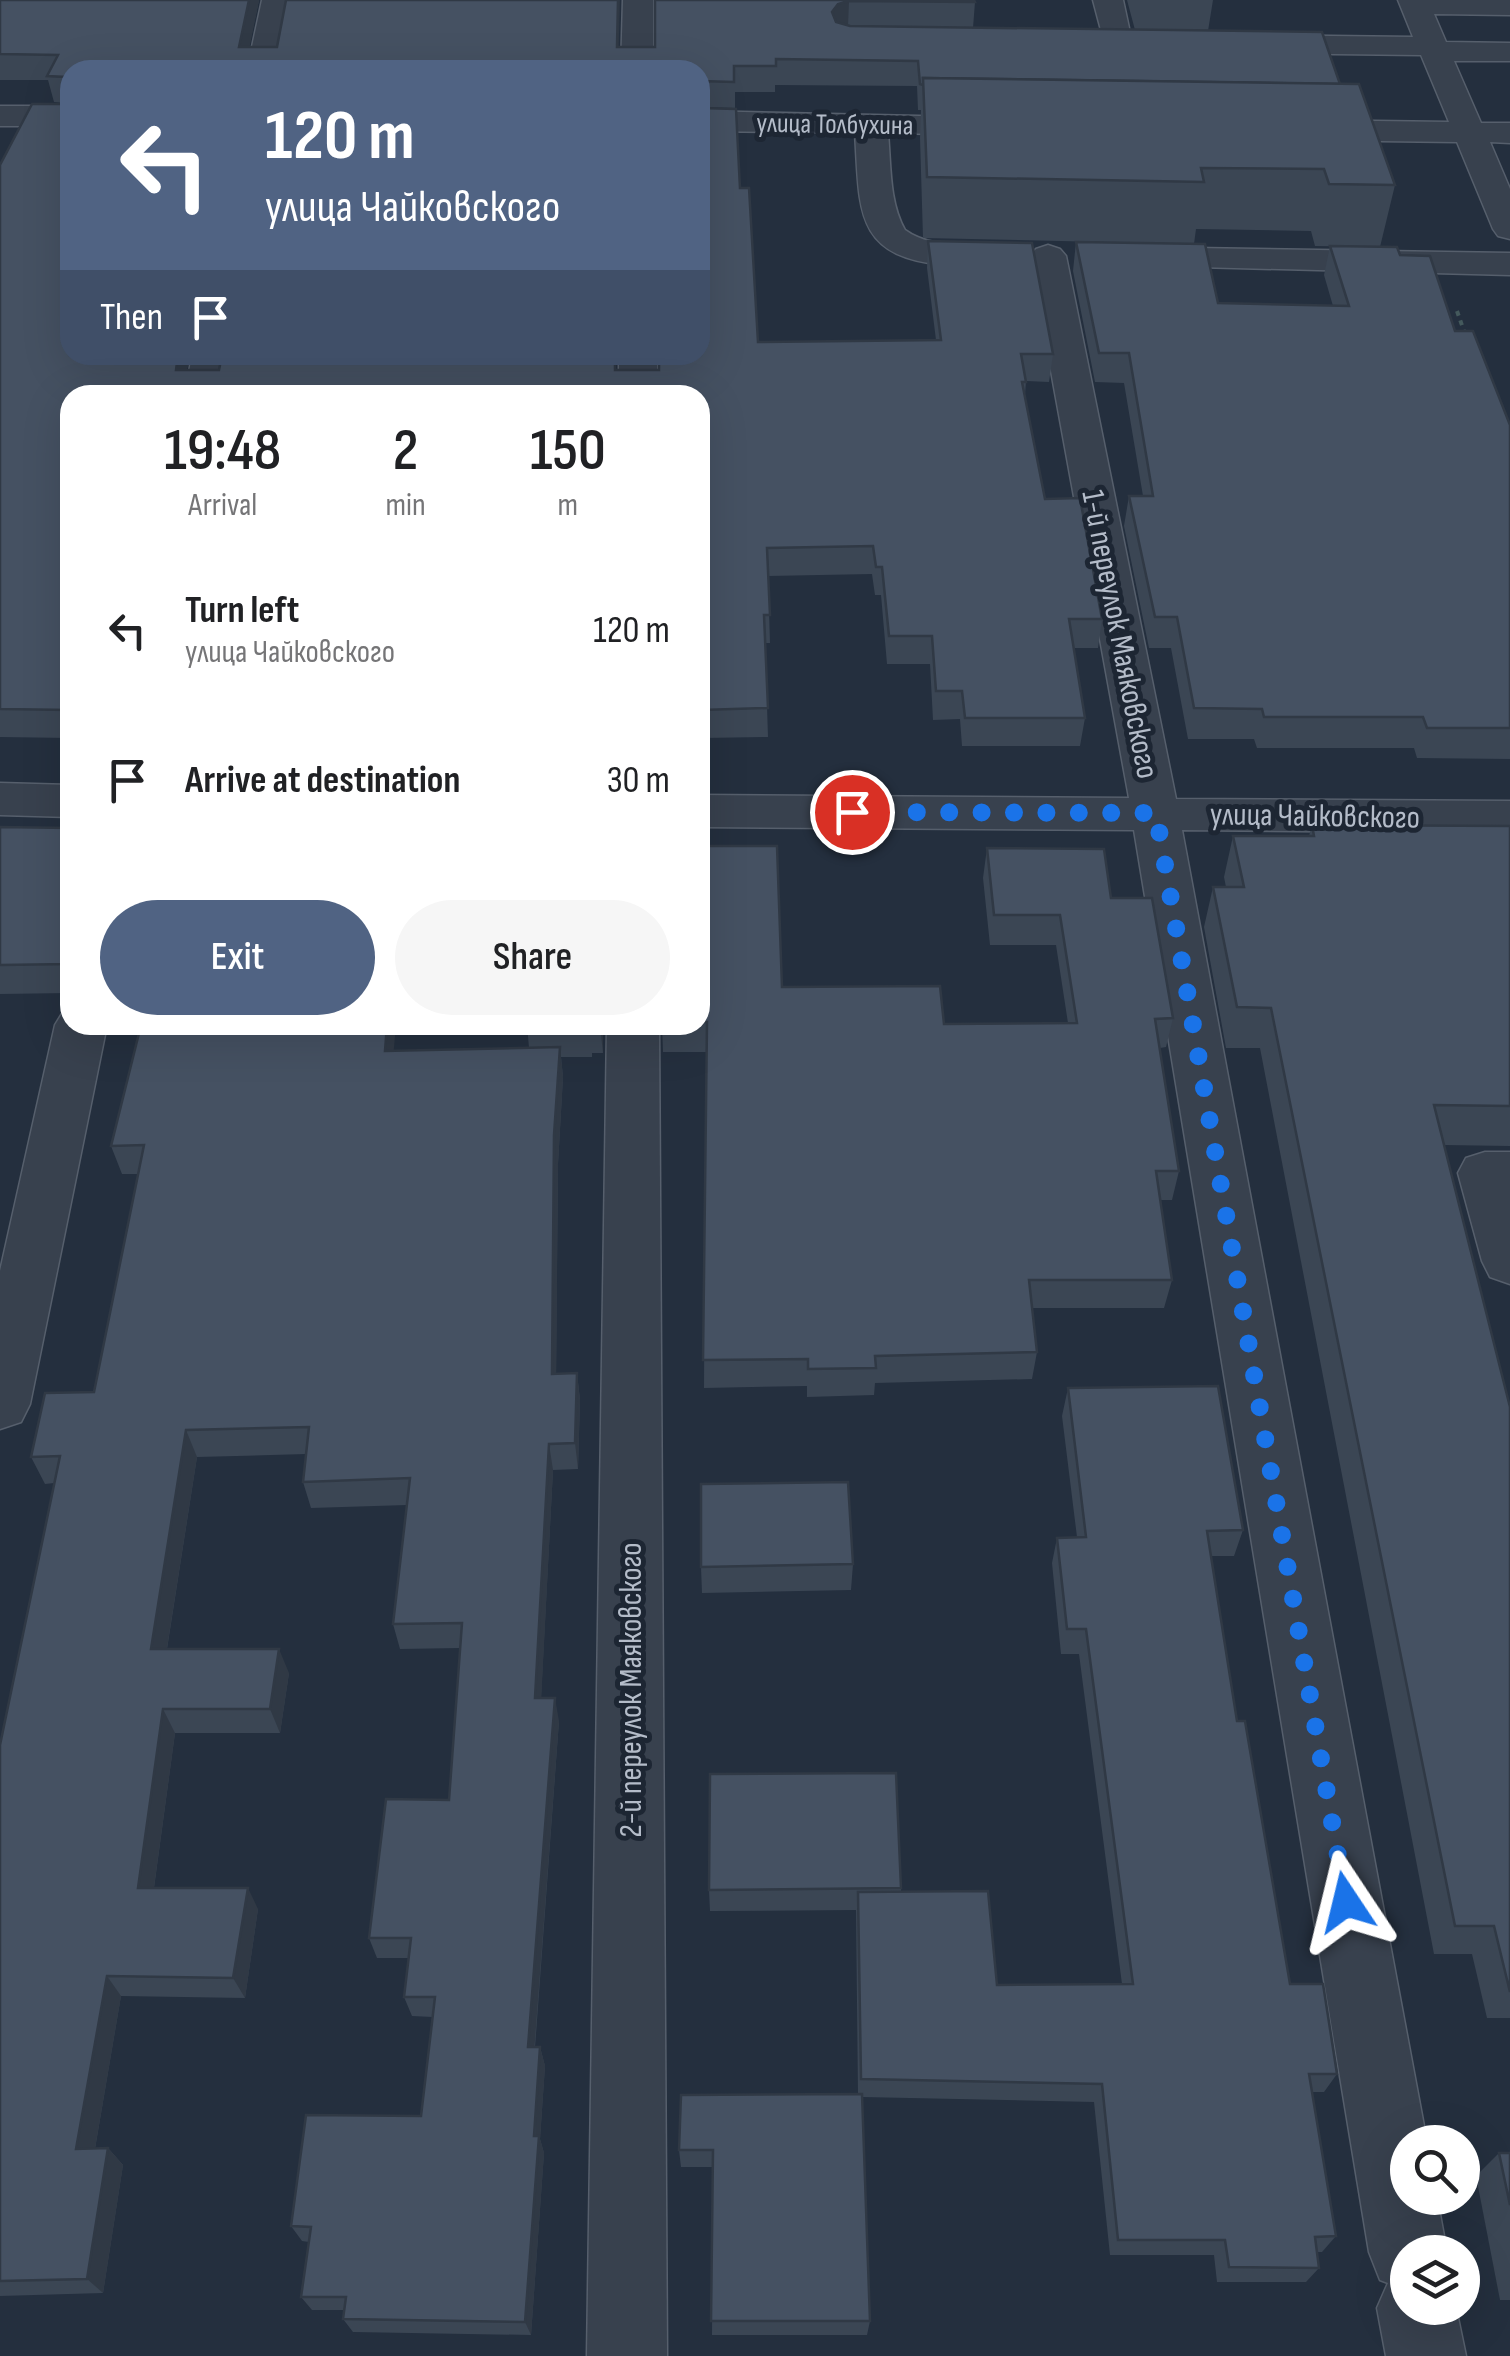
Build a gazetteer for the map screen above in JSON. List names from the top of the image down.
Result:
{
  "streets": {
    "street": [
      "улица Толбухина",
      "1-й переулок Маяковского",
      "улица Чайковского",
      "2-й переулок Маяковского"
    ]
  },
  "crossings": [
    ["1-й переулок Маяковского", "улица Чайковского"]
  ],
  "page": {
    "turn": ["120 m", "улица Чайковского"],
    "then": "Then",
    "eta": [
      "19:48",
      "Arrival",
      "2",
      "min",
      "150",
      "m"
    ],
    "list": [
      {
        "name": "Turn left",
        "note": "улица Чайковского",
        "value": "120 m"
      },
      {
        "name": "Arrive at destination",
        "value": "30 m"
      }
    ],
    "buttons": ["Exit", "Share"]
  }
}
